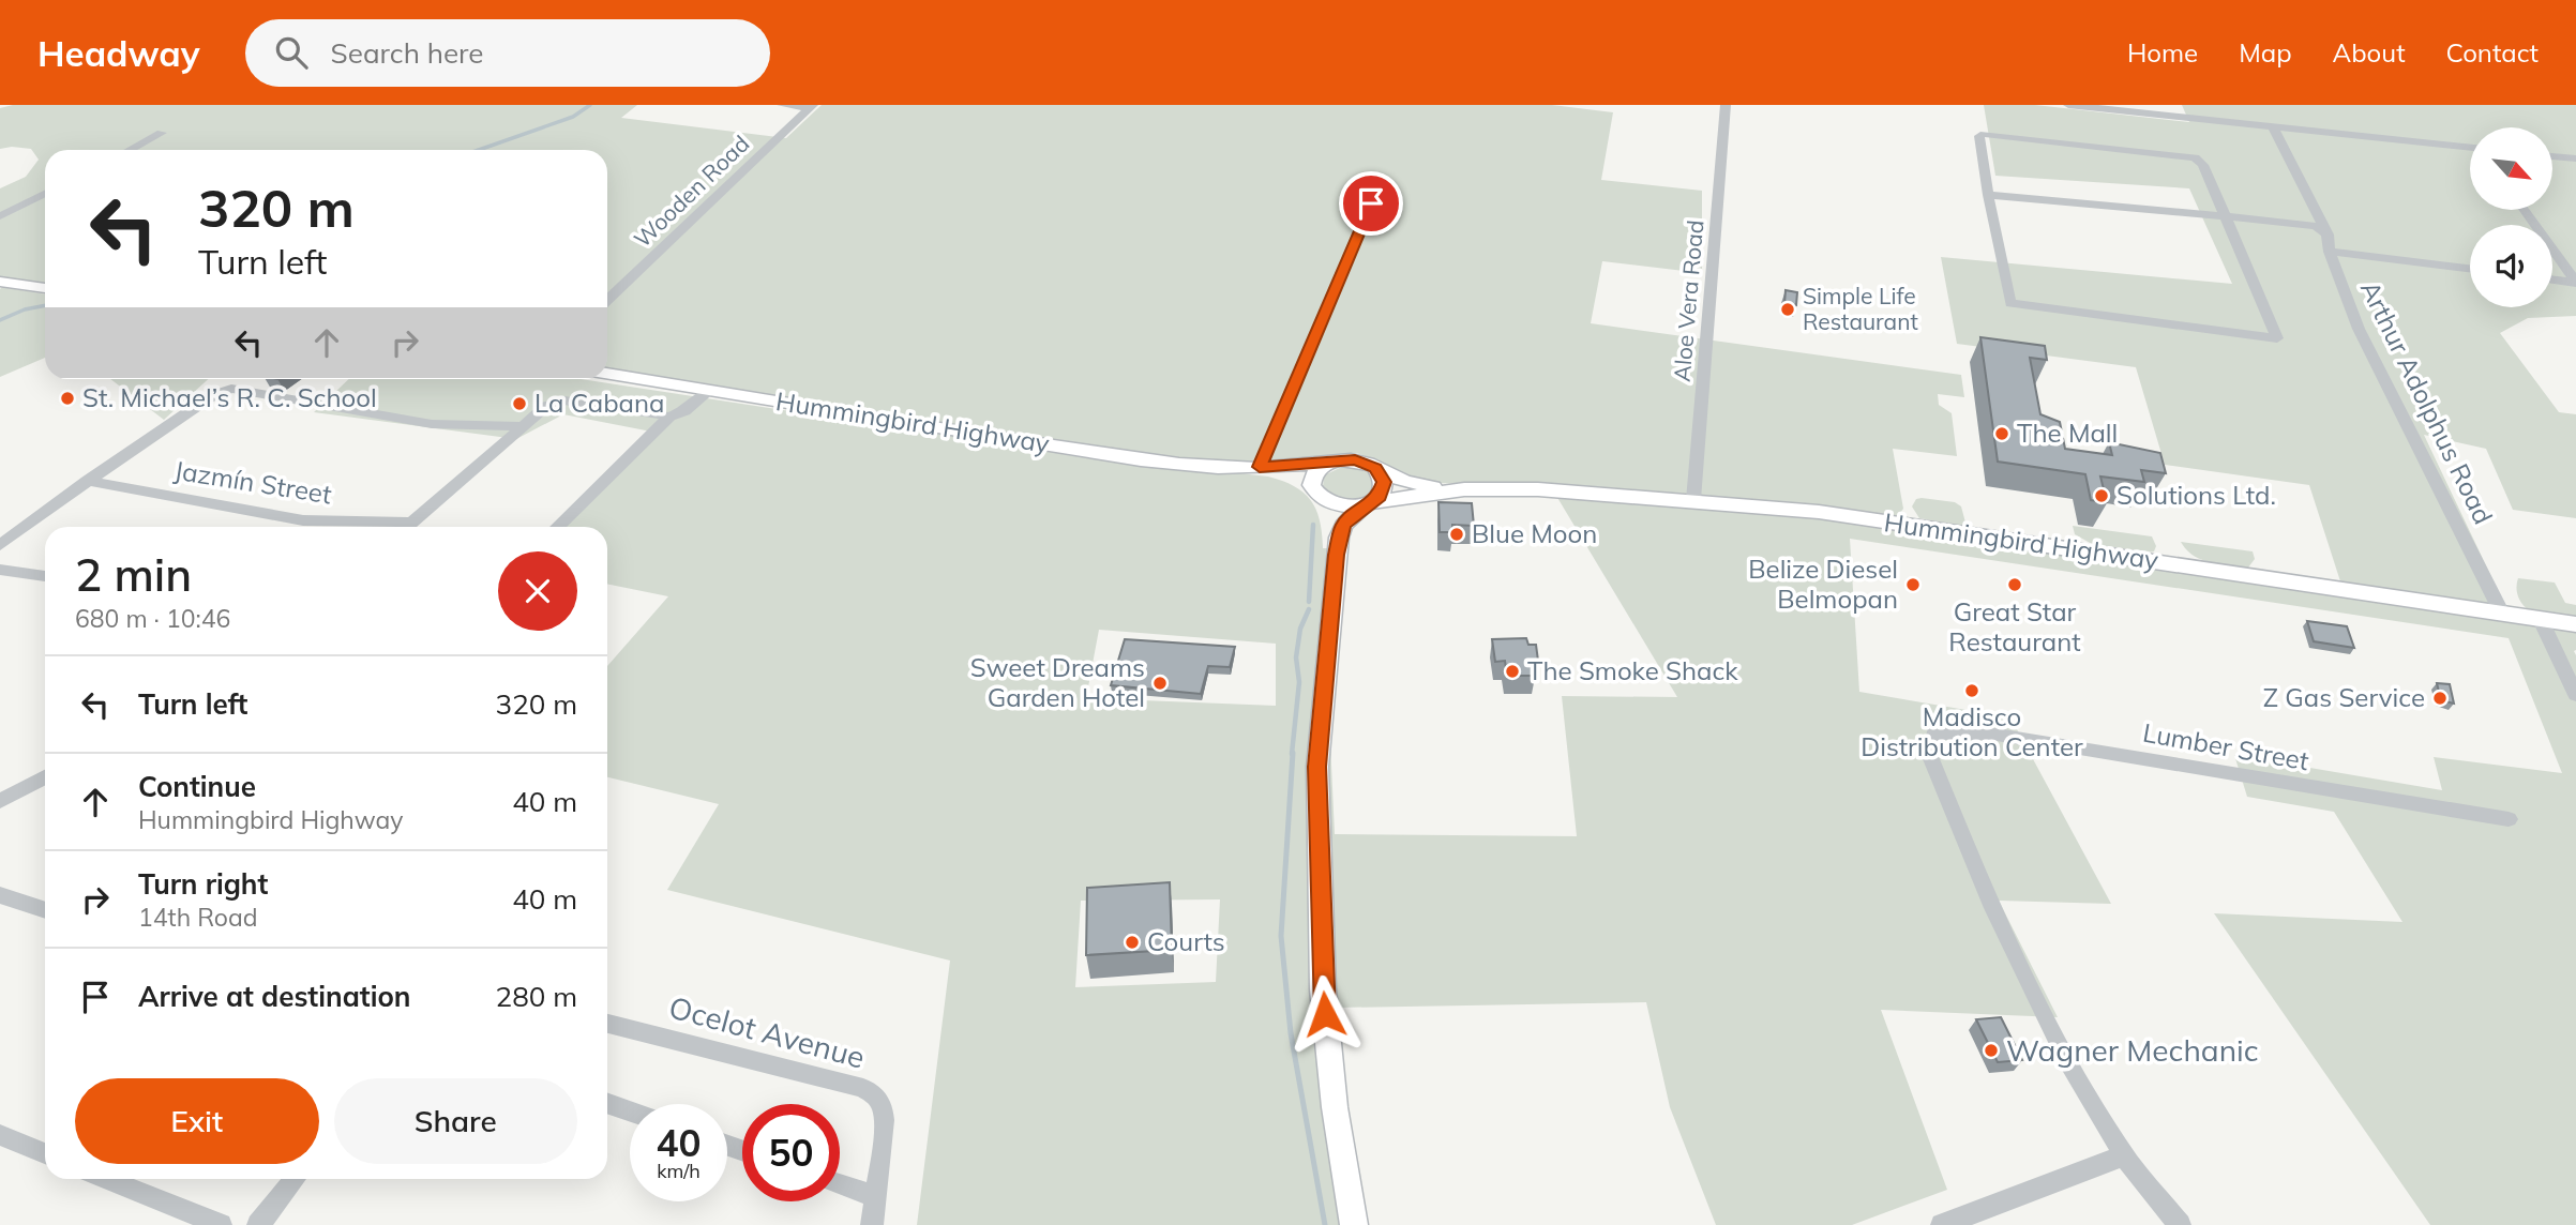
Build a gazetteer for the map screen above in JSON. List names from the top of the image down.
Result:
{
  "streets": {
    "main road": ["Hummingbird Highway"],
    "street": [
      "Wooden Road",
      "Aloe Vera Road",
      "Arthur Adolphus Road",
      "Jazmín Street",
      "Lumber Street",
      "Ocelot Avenue"
    ]
  },
  "crossings": [
    ["Aloe Vera Road", "Hummingbird Highway"],
    ["Arthur Adolphus Road", "Hummingbird Highway"]
  ],
  "places": [
    "Simple Life Restaurant",
    "St. Michael’s R. C. School",
    "La Cabana",
    "The Mall",
    "Solutions Ltd.",
    "Blue Moon",
    "Belize Diesel Belmopan",
    "Great Star Restaurant",
    "The Smoke Shack",
    "Sweet Dreams Garden Hotel",
    "Madisco Distribution Center",
    "Z Gas Service",
    "Courts",
    "Wagner Mechanic"
  ],
  "north": "bottom right",
  "page": {
    "header": "Headway",
    "search": "Search here",
    "nav": [
      "Home",
      "Map",
      "About",
      "Contact"
    ],
    "turn": ["320 m", "Turn left"],
    "heading": ["2 min", "680 m · 10:46"],
    "list": [
      {
        "name": "Turn left",
        "value": "320 m"
      },
      {
        "name": "Continue",
        "note": "Hummingbird Highway",
        "value": "40 m"
      },
      {
        "name": "Turn right",
        "note": "14th Road",
        "value": "40 m"
      },
      {
        "name": "Arrive at destination",
        "value": "280 m"
      }
    ],
    "buttons": ["Exit", "Share"],
    "speed": "40 km/h",
    "limit": "50"
  }
}
